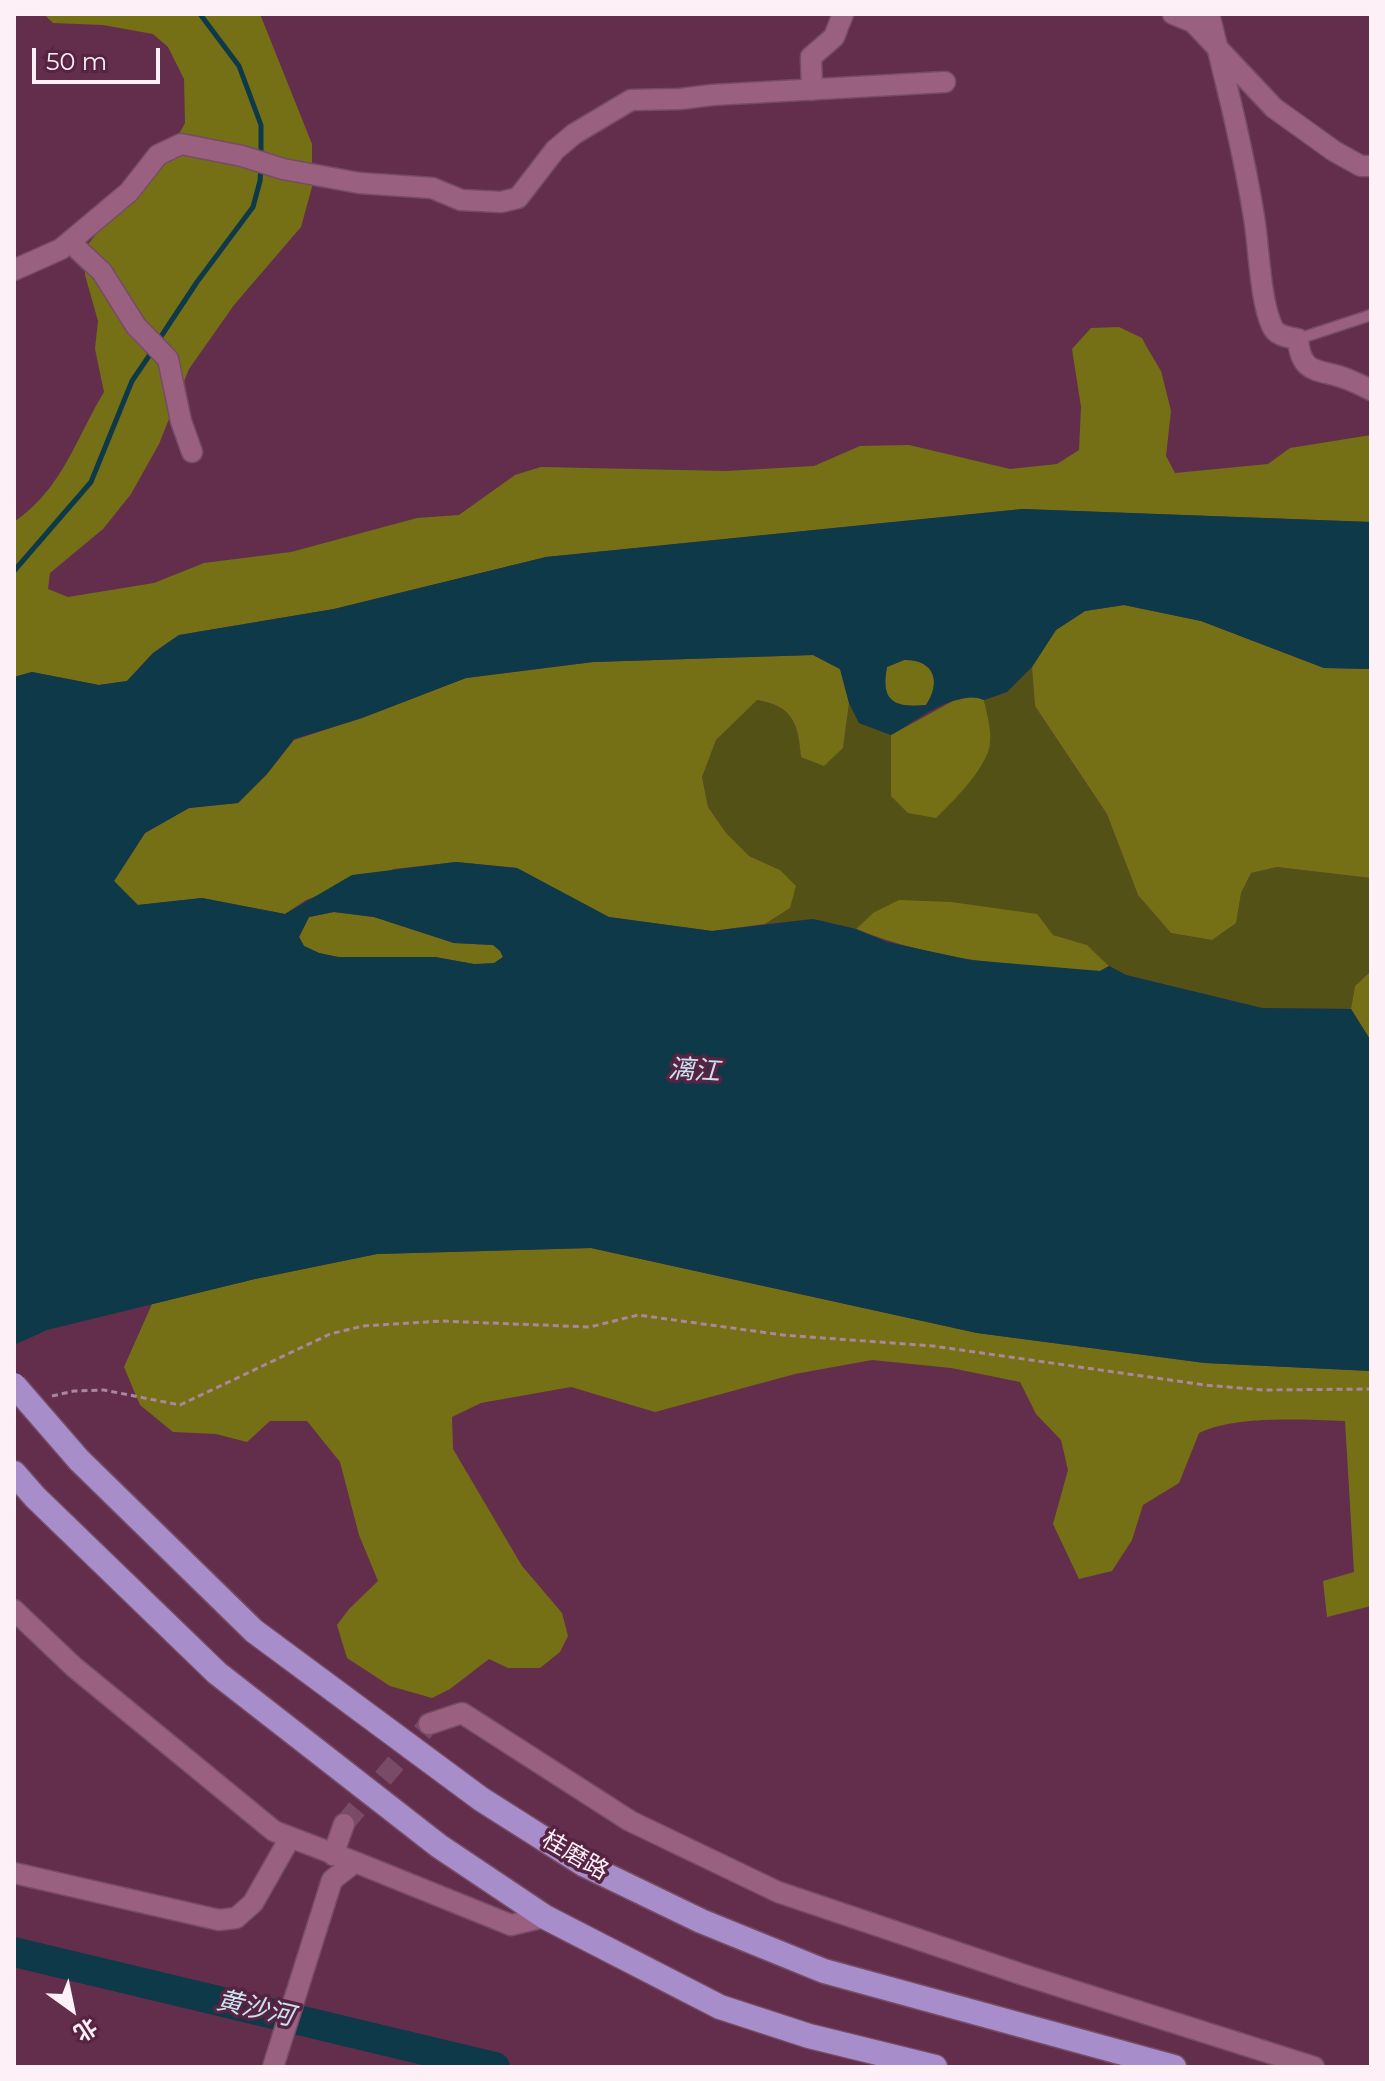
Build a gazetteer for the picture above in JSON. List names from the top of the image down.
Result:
{
  "streets": {
    "main road": ["桂磨路"]
  },
  "water": ["漓江", "黄沙河"],
  "scale_bar": "50 m",
  "north": "bottom right"
}
